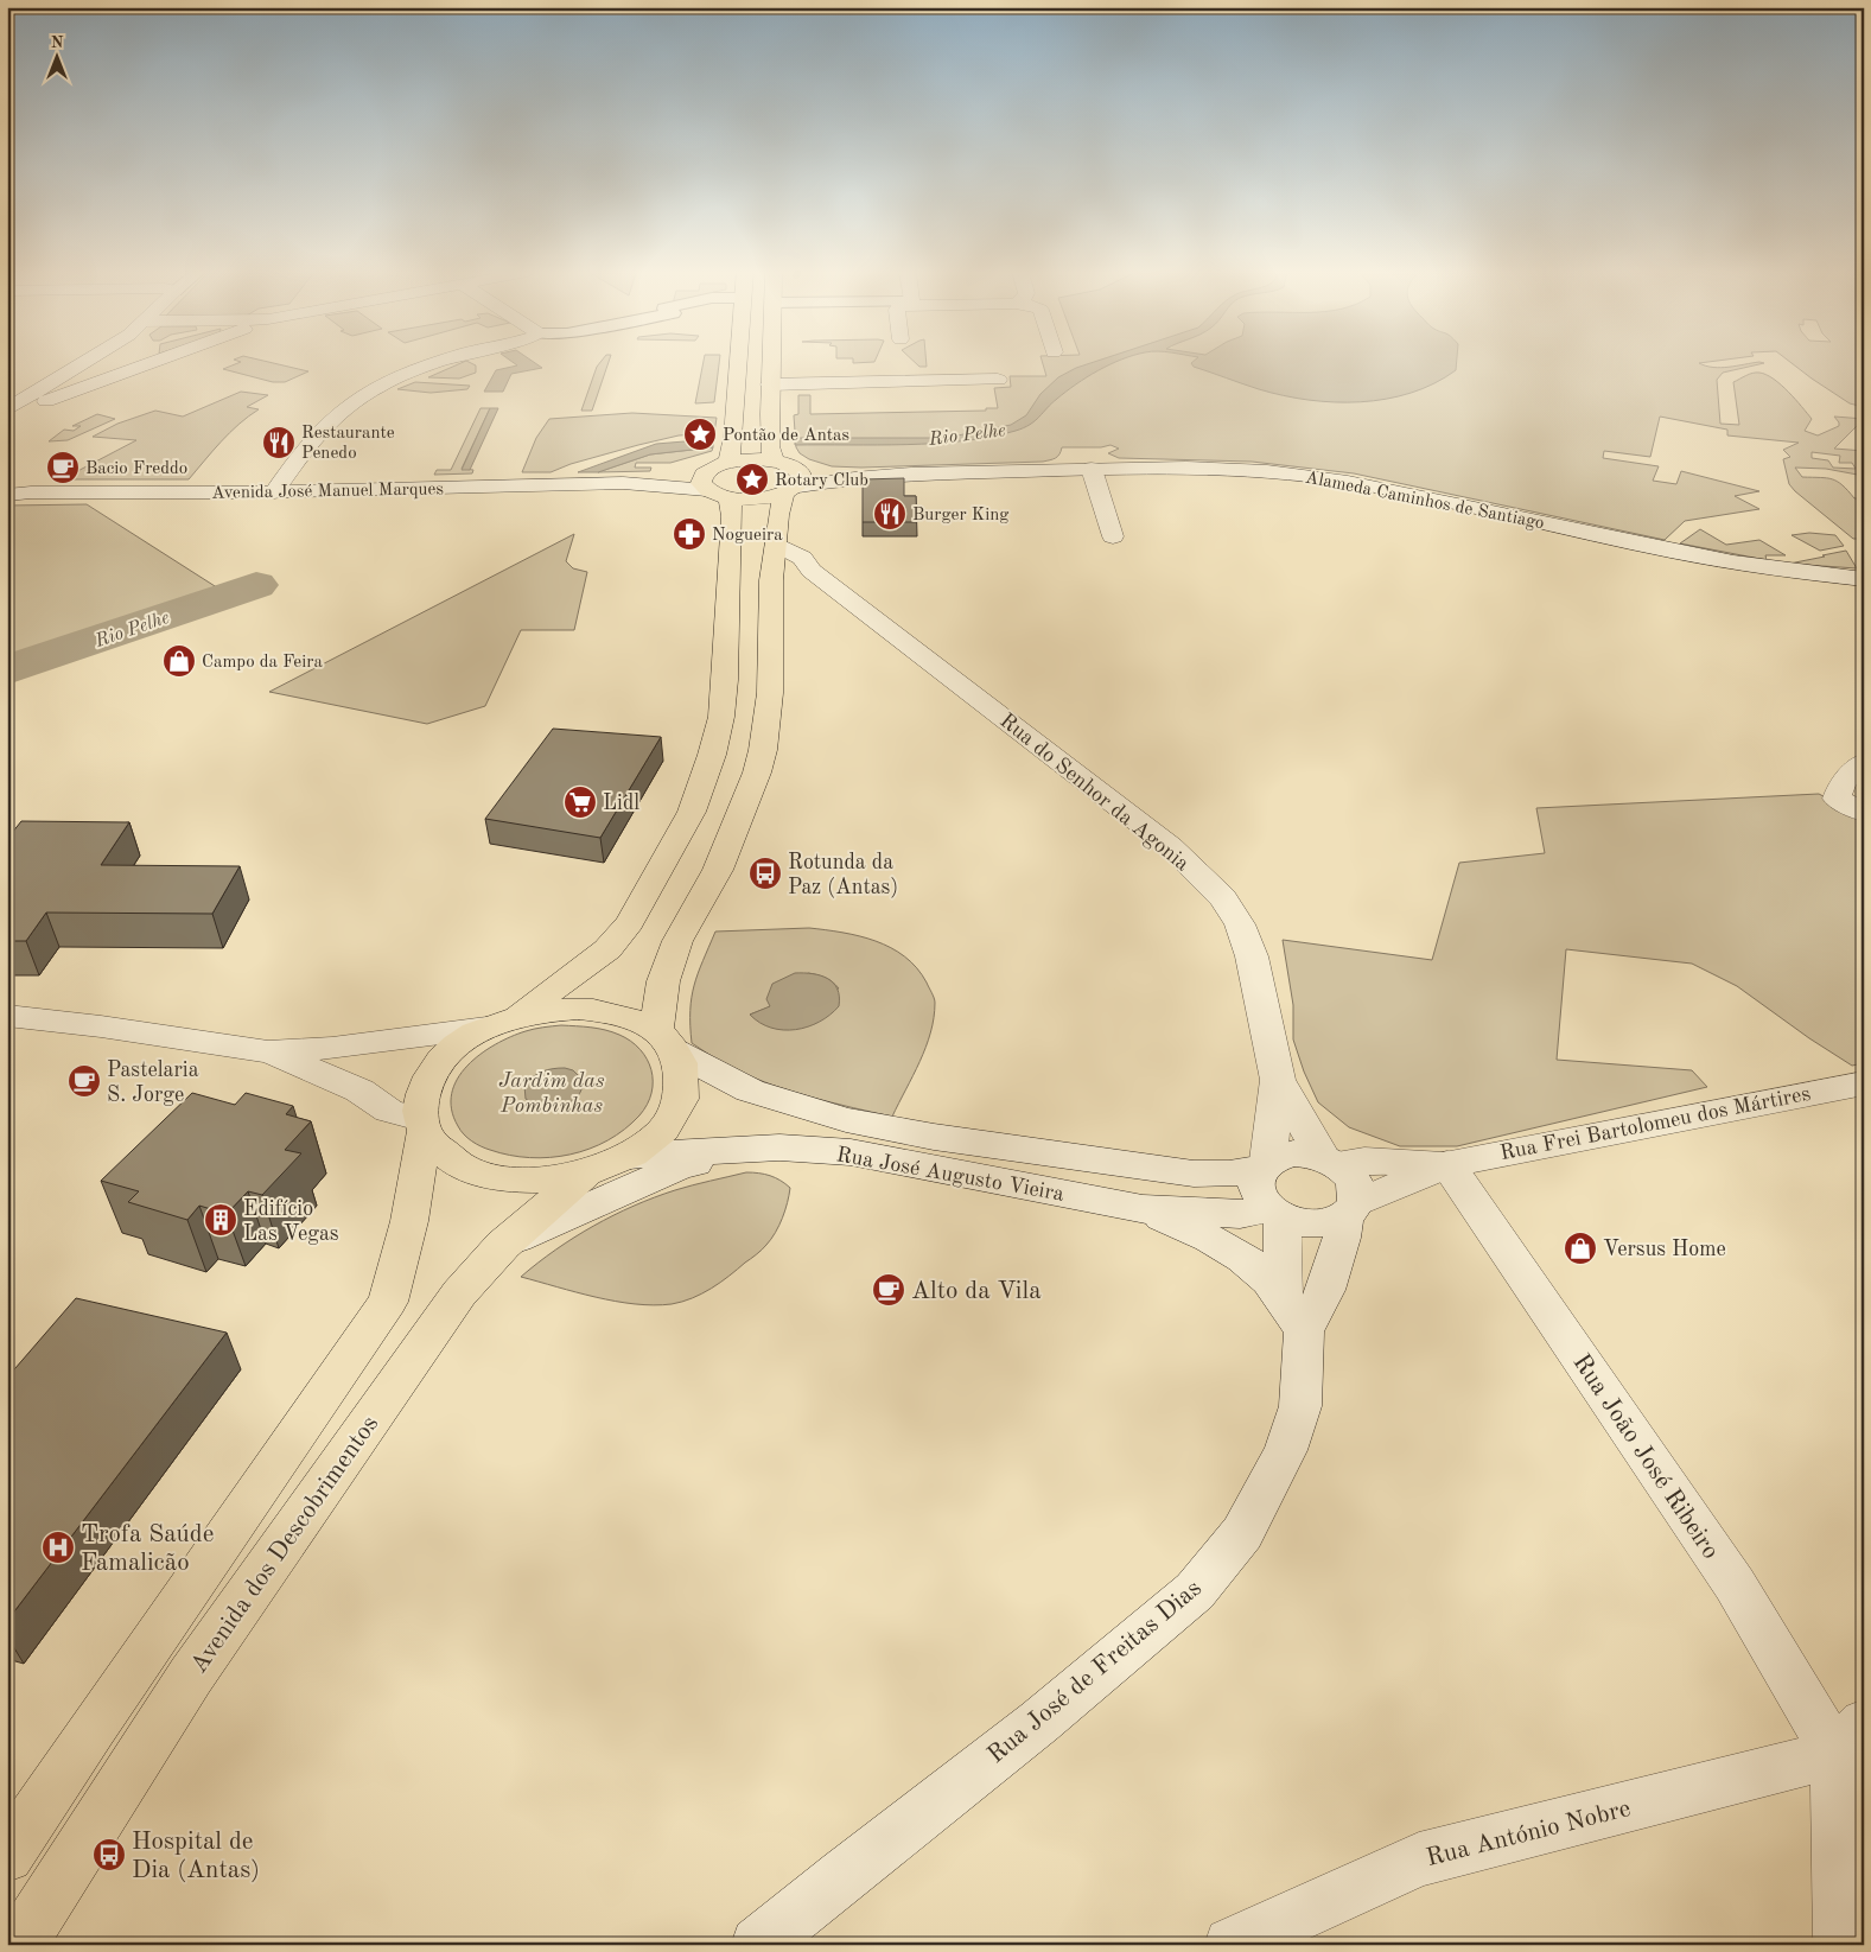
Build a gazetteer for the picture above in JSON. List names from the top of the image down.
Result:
{
  "streets": {
    "main road": ["Avenida dos Descobrimentos"],
    "street": [
      "Avenida José Manuel Marques",
      "Alameda Caminhos de Santiago",
      "Rua do Senhor da Agonia",
      "Rua Frei Bartolomeu dos Mártires",
      "Rua José Augusto Vieira",
      "Rua João José Ribeiro",
      "Rua José de Freitas Dias",
      "Rua António Nobre"
    ]
  },
  "crossings": [
    ["Rua do Senhor da Agonia", "Rua Frei Bartolomeu dos Mártires"],
    ["Rua do Senhor da Agonia", "Rua José Augusto Vieira"],
    ["Rua do Senhor da Agonia", "Rua José de Freitas Dias"],
    ["Rua Frei Bartolomeu dos Mártires", "Rua José Augusto Vieira"],
    ["Rua Frei Bartolomeu dos Mártires", "Rua João José Ribeiro"],
    ["Rua Frei Bartolomeu dos Mártires", "Rua José de Freitas Dias"],
    ["Rua José Augusto Vieira", "Rua José de Freitas Dias"],
    ["Rua João José Ribeiro", "Rua António Nobre"]
  ],
  "water": ["Rio Pelhe"],
  "parks": ["Jardim das Pombinhas"],
  "places": {
    "place": ["Pontão de Antas", "Rotary Club"],
    "restaurant": ["Restaurante Penedo", "Burger King"],
    "cafe": ["Bacio Freddo", "Pastelaria S. Jorge", "Alto da Vila"],
    "pharmacy": ["Nogueira"],
    "shop": ["Campo da Feira", "Versus Home"],
    "supermarket": ["Lidl"],
    "bus stop": ["Rotunda da Paz (Antas)", "Hospital de Dia (Antas)"],
    "building": ["Edifício Las Vegas"],
    "hospital": ["Trofa Saúde Famalicão"]
  },
  "north": "top"
}
